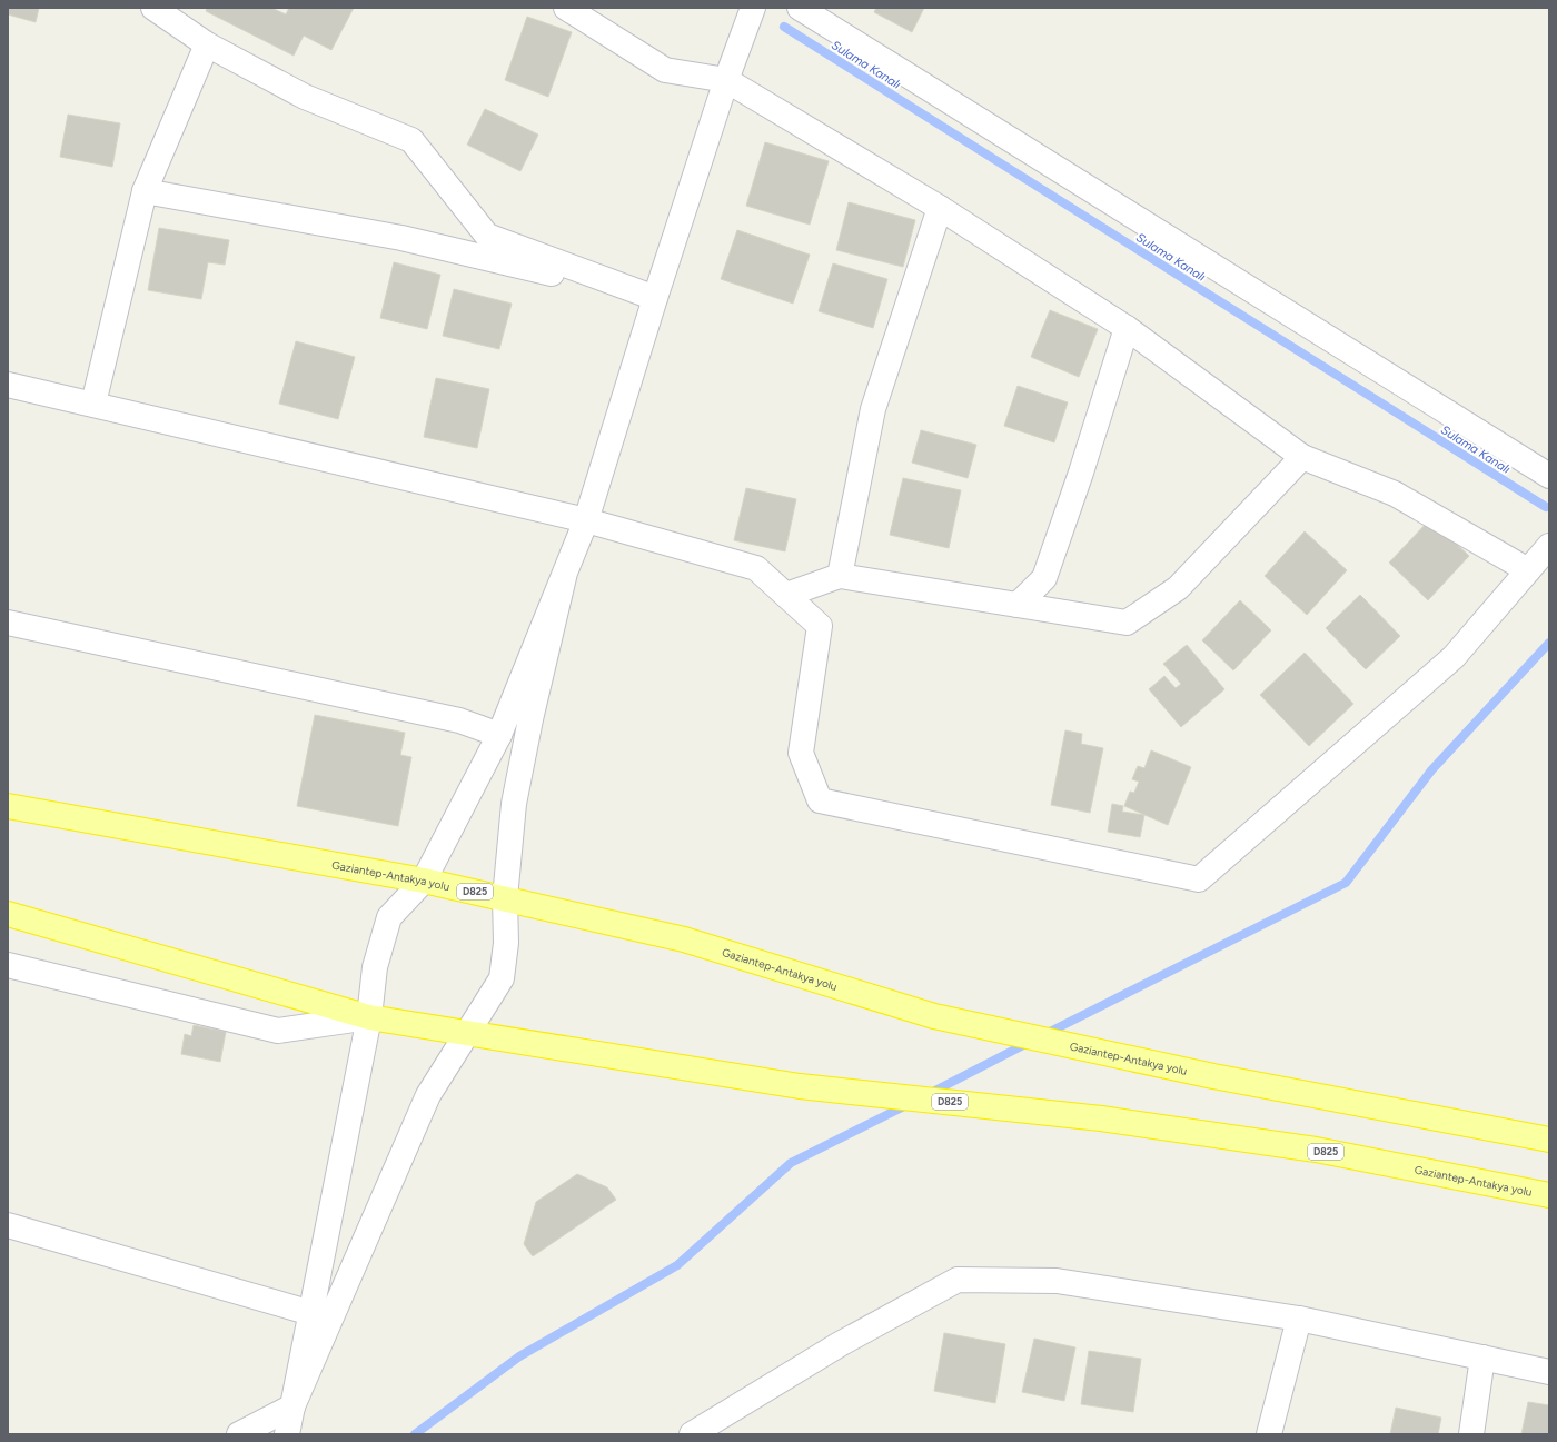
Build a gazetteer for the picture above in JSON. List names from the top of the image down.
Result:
{
  "streets": {
    "highway": ["Gaziantep-Antakya yolu", "D825"]
  },
  "water": ["Sulama Kanalı"]
}
